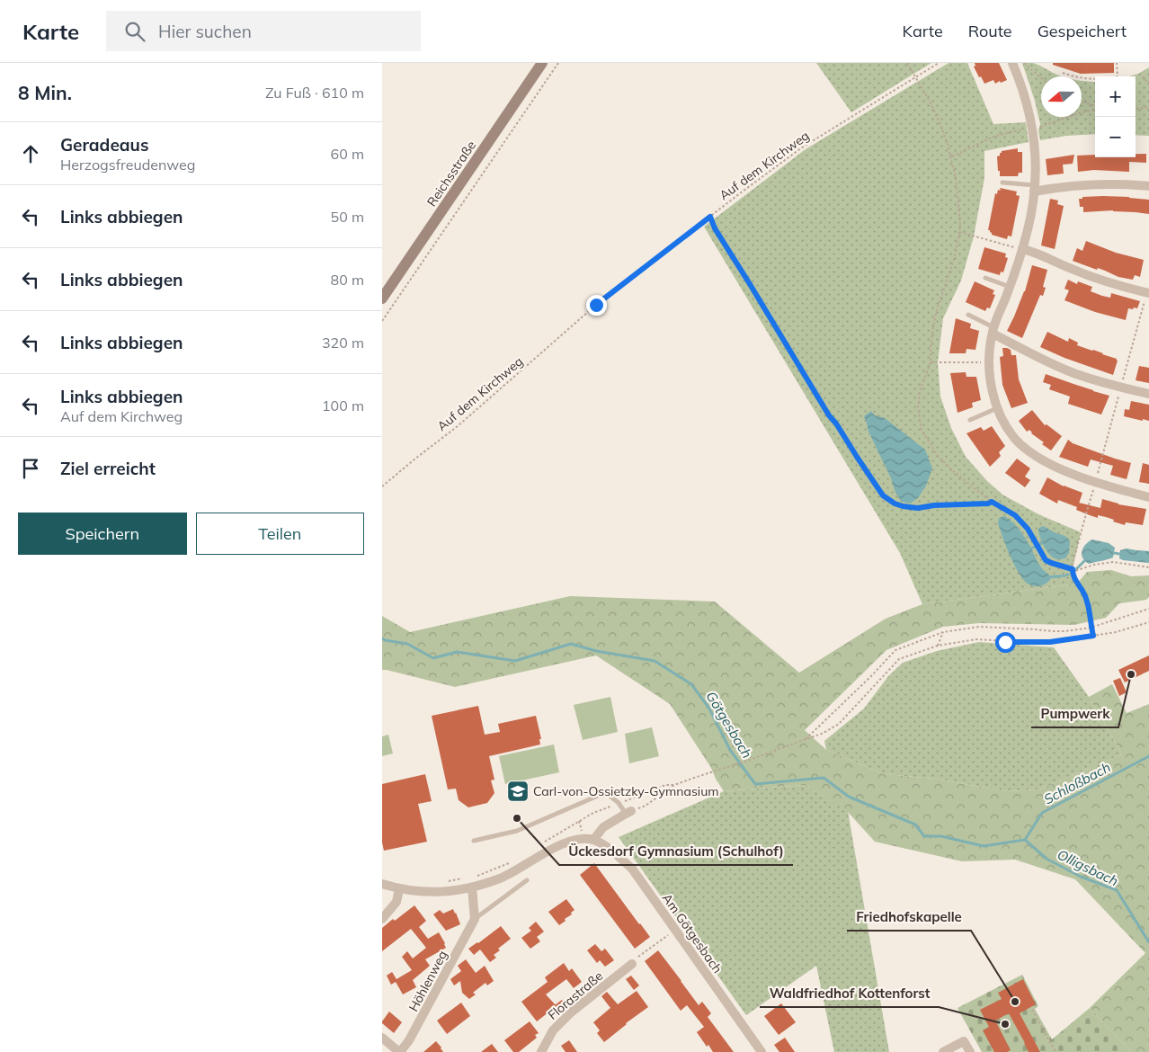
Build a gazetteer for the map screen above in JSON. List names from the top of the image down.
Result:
{
  "streets": {
    "main road": ["Reichsstraße"],
    "street": ["Am Götgesbach", "Höhlenweg", "Florastraße"],
    "path": ["Auf dem Kirchweg"]
  },
  "water": ["Götgesbach", "Schloßbach", "Olligsbach"],
  "places": {
    "other": [
      "Pumpwerk",
      "Ückesdorf Gymnasium (Schulhof)",
      "Friedhofskapelle",
      "Waldfriedhof Kottenforst"
    ],
    "school or university": ["Carl-von-Ossietzky-Gymnasium"]
  },
  "north": "left",
  "page": {
    "header": "Karte",
    "search": "Hier suchen",
    "nav": ["Karte", "Route", "Gespeichert"],
    "heading": ["8 Min.", "Zu Fuß · 610 m"],
    "map_buttons": ["+", "−"],
    "list": [
      ["Geradeaus", "Herzogsfreudenweg", "60 m"],
      ["Links abbiegen", "50 m"],
      ["Links abbiegen", "80 m"],
      ["Links abbiegen", "320 m"],
      ["Links abbiegen", "Auf dem Kirchweg", "100 m"],
      "Ziel erreicht"
    ],
    "buttons": ["Speichern", "Teilen"]
  }
}
